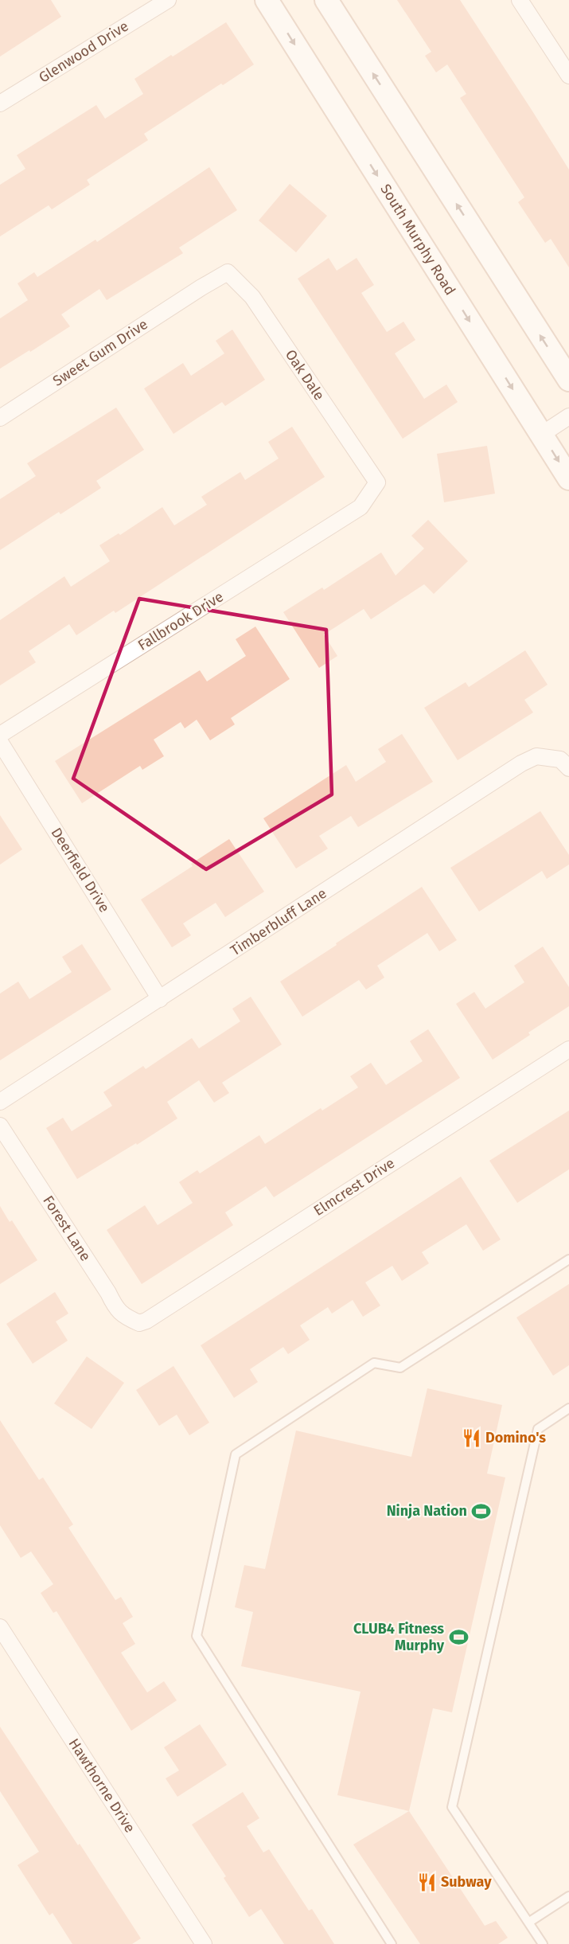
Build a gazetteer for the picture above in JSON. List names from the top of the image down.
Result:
{
  "streets": {
    "main road": ["South Murphy Road"],
    "street": [
      "Glenwood Drive",
      "Sweet Gum Drive",
      "Oak Dale",
      "Fallbrook Drive",
      "Deerfield Drive",
      "Timberbluff Lane",
      "Elmcrest Drive",
      "Forest Lane",
      "Hawthorne Drive"
    ]
  },
  "crossings": [
    ["Sweet Gum Drive", "Oak Dale"],
    ["Oak Dale", "Fallbrook Drive"],
    ["Deerfield Drive", "Timberbluff Lane"],
    ["Elmcrest Drive", "Forest Lane"]
  ],
  "places": {
    "restaurant": ["Domino's", "Subway"],
    "sports": ["Ninja Nation", "CLUB4 Fitness Murphy"]
  }
}
